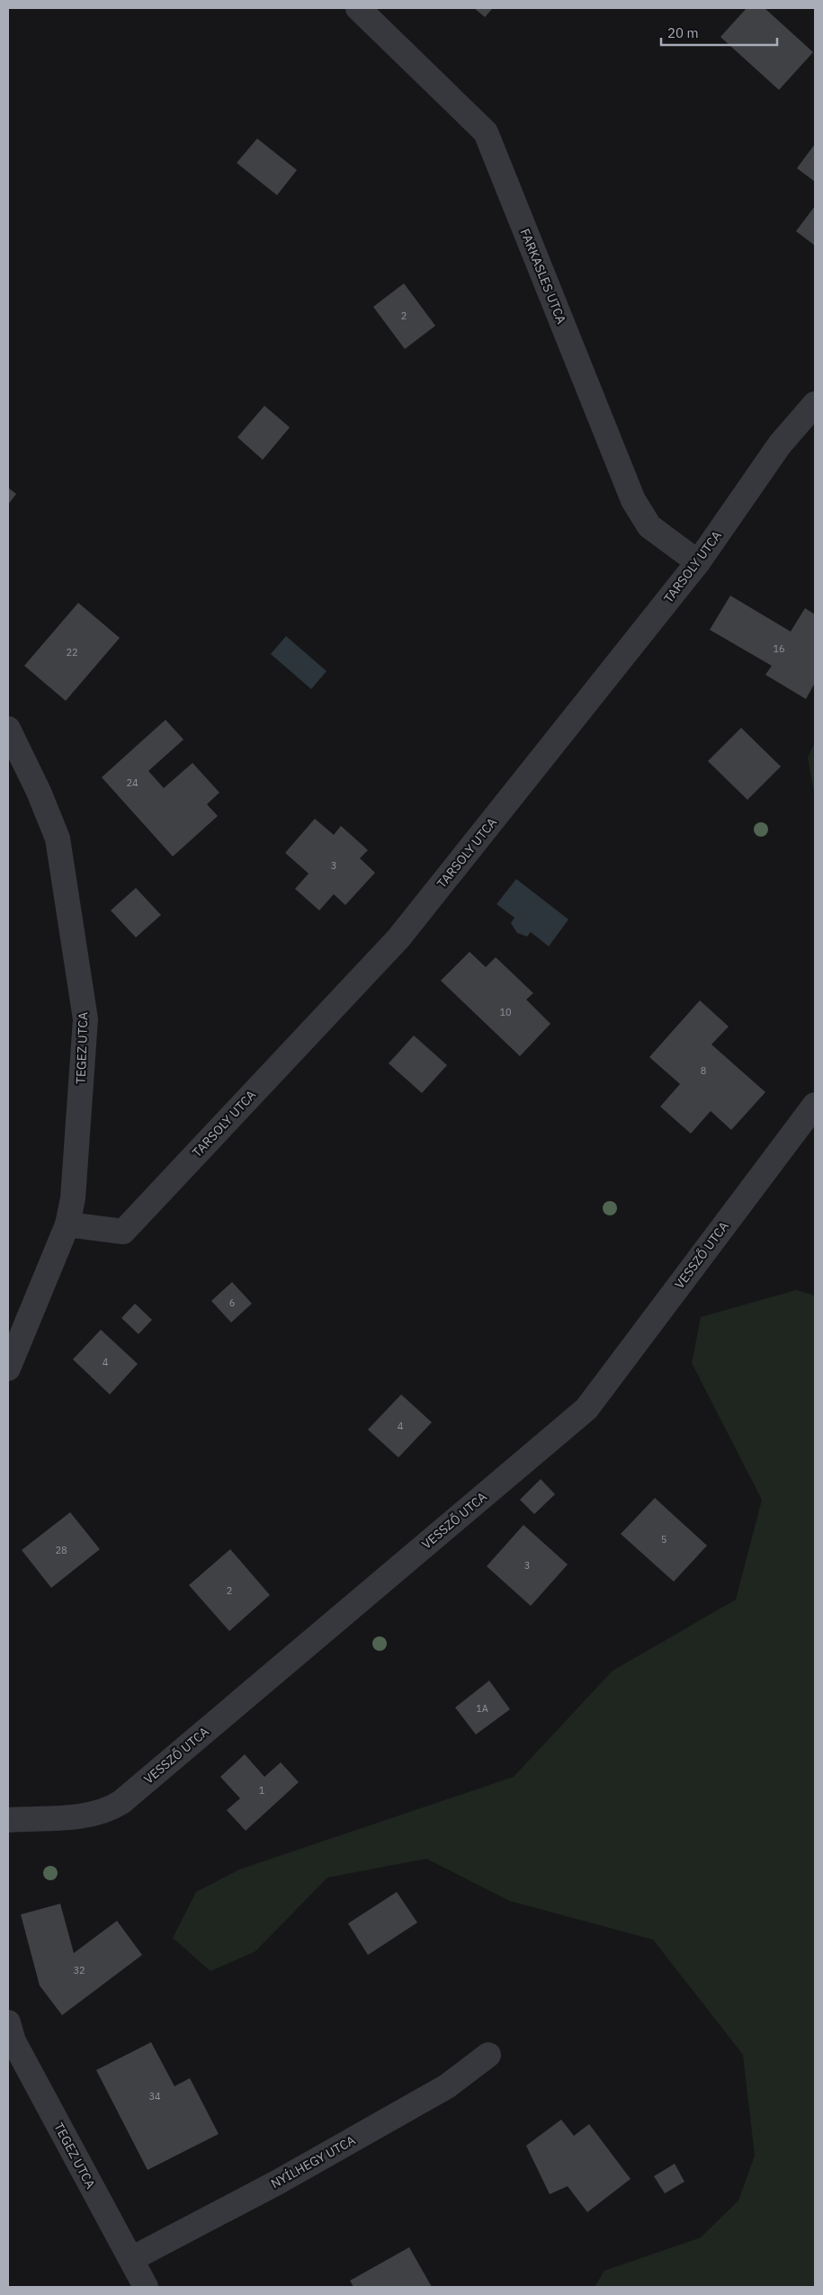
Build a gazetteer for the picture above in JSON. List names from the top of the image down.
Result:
{
  "streets": {
    "street": [
      "FARKASLES UTCA",
      "TARSOLY UTCA",
      "TEGEZ UTCA",
      "VESSZŐ UTCA",
      "NYÍLHEGY UTCA"
    ]
  },
  "crossings": [
    ["FARKASLES UTCA", "TARSOLY UTCA"],
    ["TARSOLY UTCA", "TEGEZ UTCA"],
    ["TEGEZ UTCA", "NYÍLHEGY UTCA"]
  ],
  "house_numbers": [
    "2",
    "16",
    "22",
    "24",
    "3",
    "10",
    "8",
    "6",
    "4",
    "4",
    "5",
    "28",
    "3",
    "2",
    "1A",
    "1",
    "32",
    "34"
  ],
  "scale_bar": "20 m"
}
